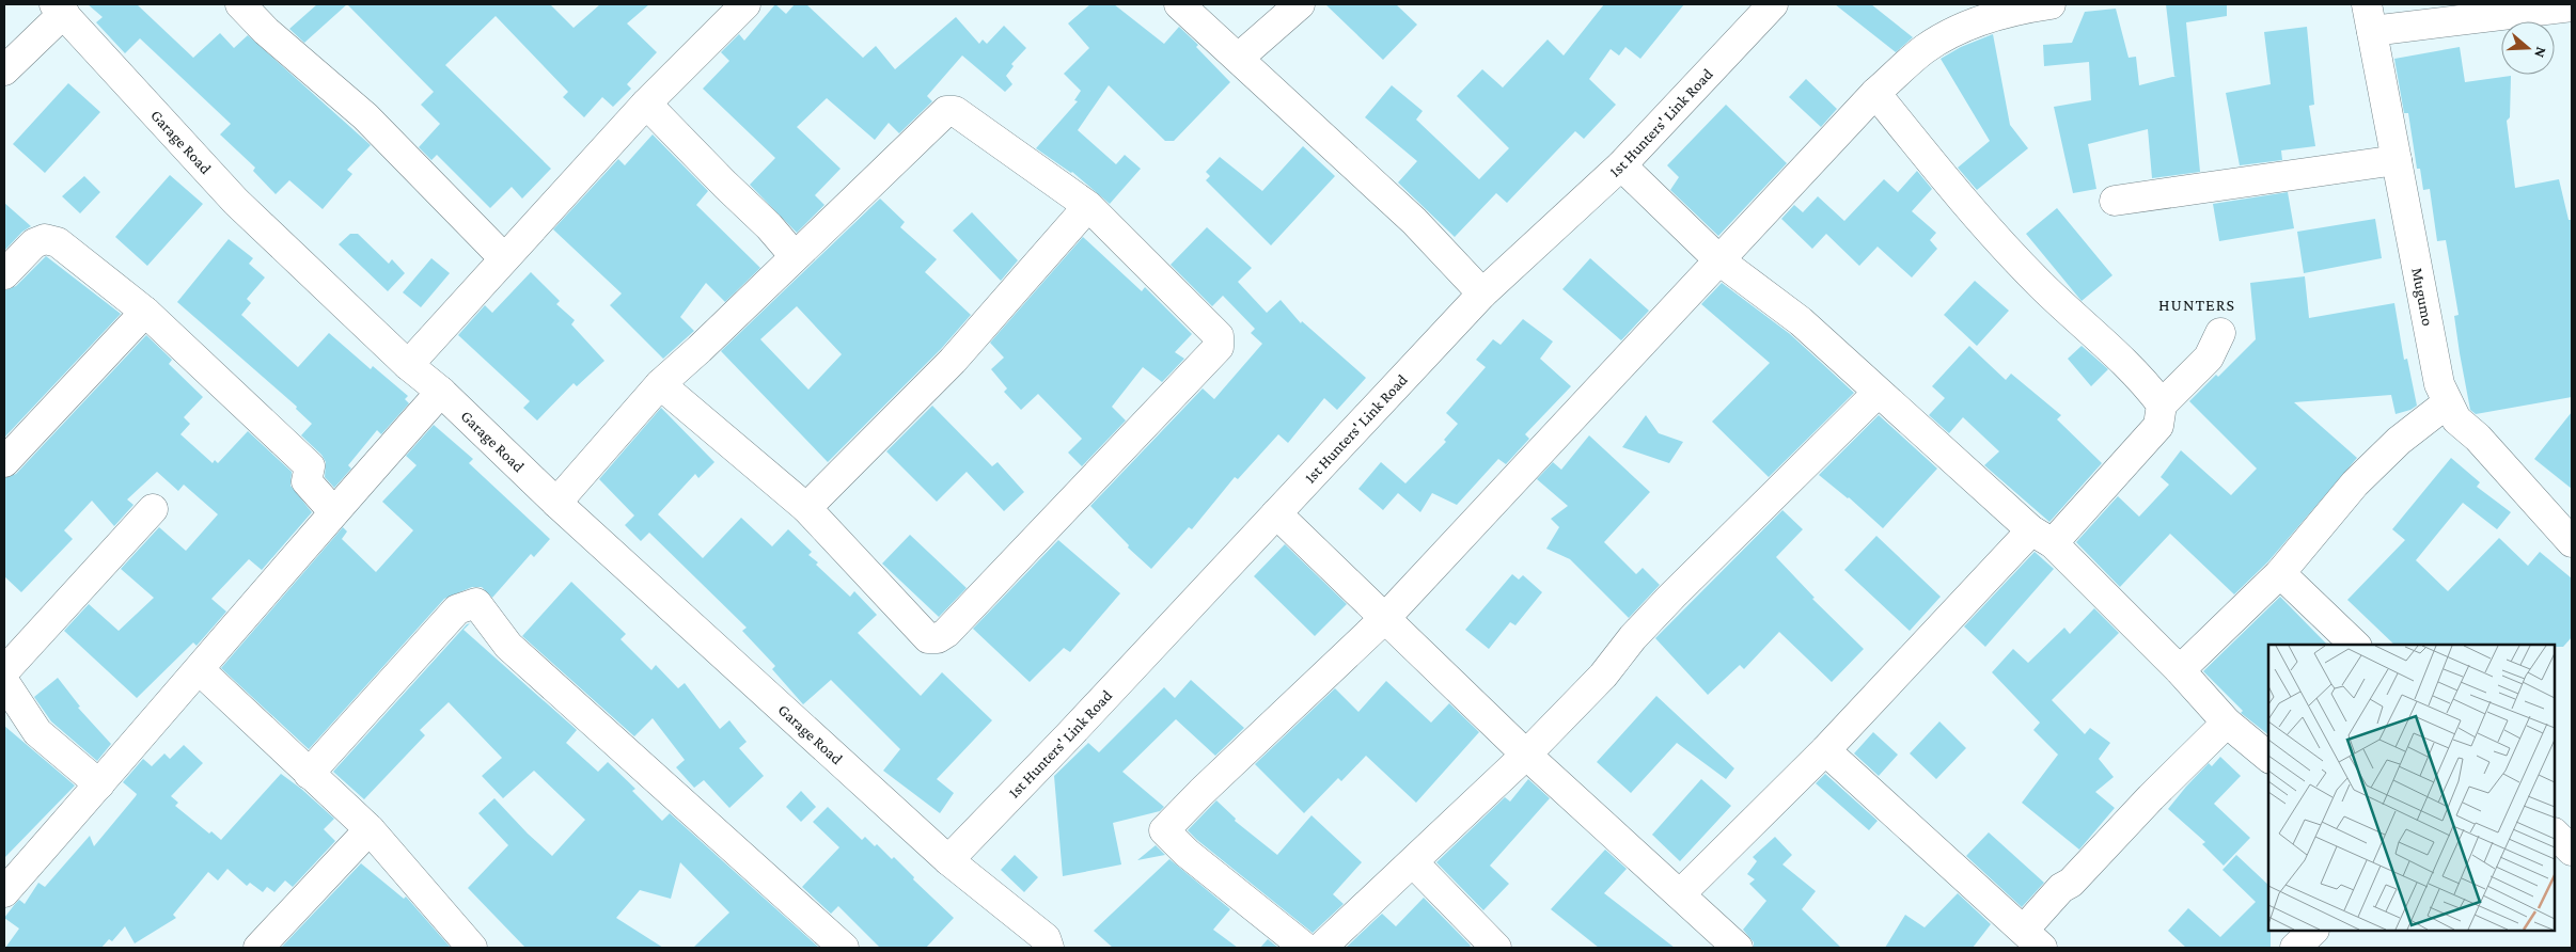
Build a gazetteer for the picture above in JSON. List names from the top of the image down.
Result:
{
  "streets": {
    "street": ["1st Hunters' Link Road", "Garage Road", "Mugumo"]
  },
  "crossings": [
    ["1st Hunters' Link Road", "Garage Road"]
  ],
  "districts": ["HUNTERS"],
  "north": "right"
}
